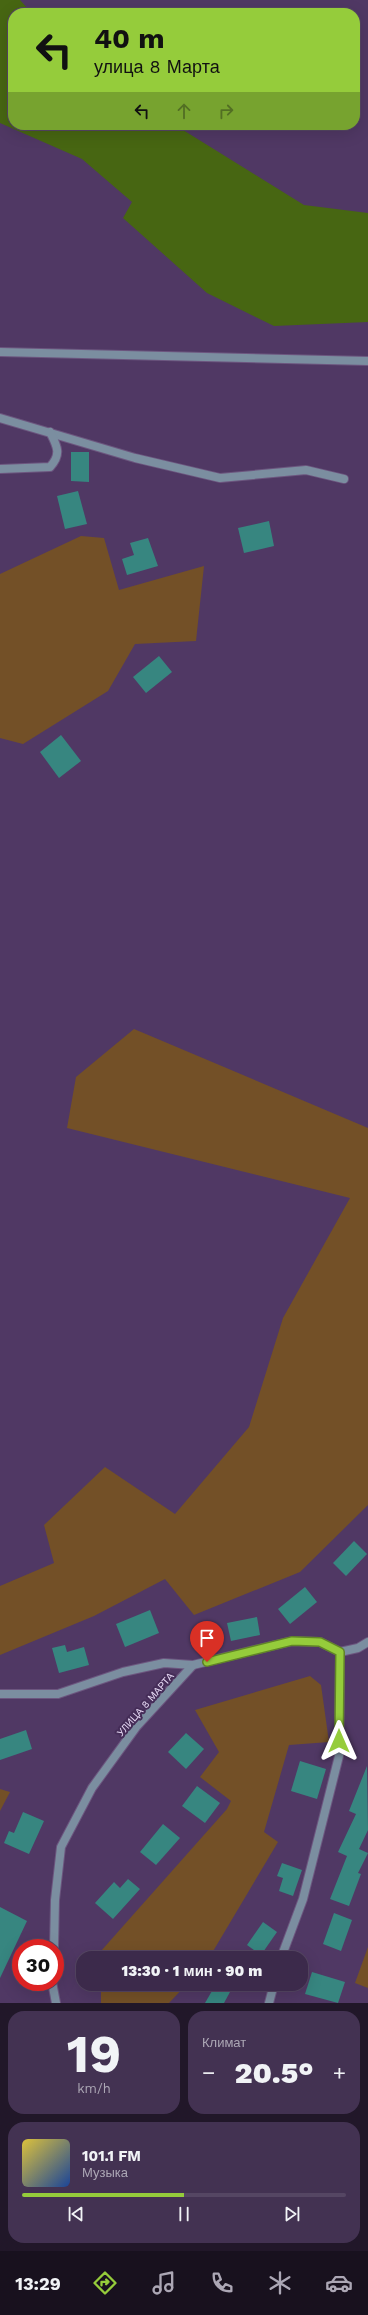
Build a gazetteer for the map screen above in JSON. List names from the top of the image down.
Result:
{
  "streets": {
    "street": ["УЛИЦА 8 МАРТА"]
  },
  "page": {
    "turn": ["40 m", "улица 8 Марта"],
    "limit": "30",
    "trip": "13:30 · 1 мин · 90 m",
    "tile": [
      ["19", "km/h"],
      "Климат"
    ],
    "heat": ["−", "20.5°", "+"],
    "song": ["101.1 FM", "Музыка"],
    "tabs": "13:29"
  }
}
